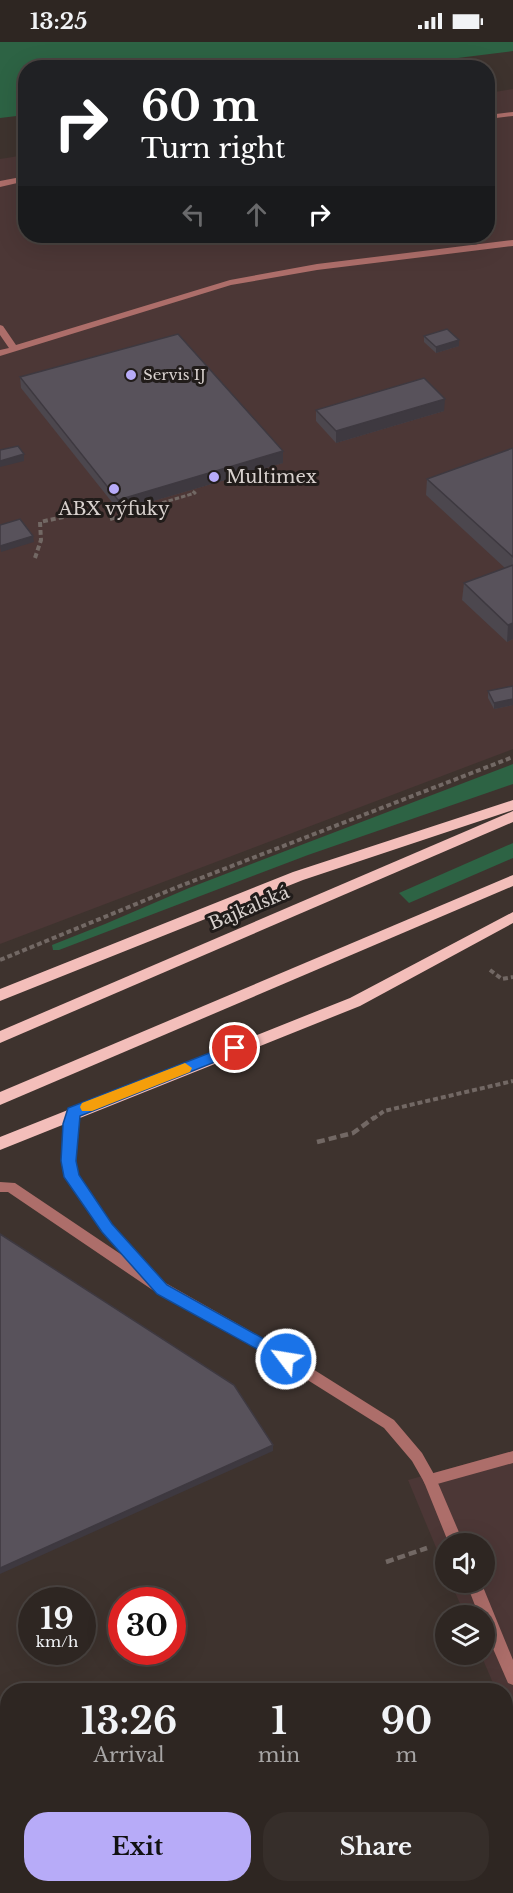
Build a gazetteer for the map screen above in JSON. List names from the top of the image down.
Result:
{
  "streets": {
    "main road": ["Bajkalská"]
  },
  "places": ["Servis IJ", "Multimex", "ABX výfuky"],
  "page": {
    "status": "13:25",
    "turn": ["60 m", "Turn right"],
    "speed": "19 km/h",
    "limit": "30",
    "eta": [
      "13:26",
      "Arrival",
      "1",
      "min",
      "90",
      "m"
    ],
    "buttons": ["Exit", "Share"]
  }
}
